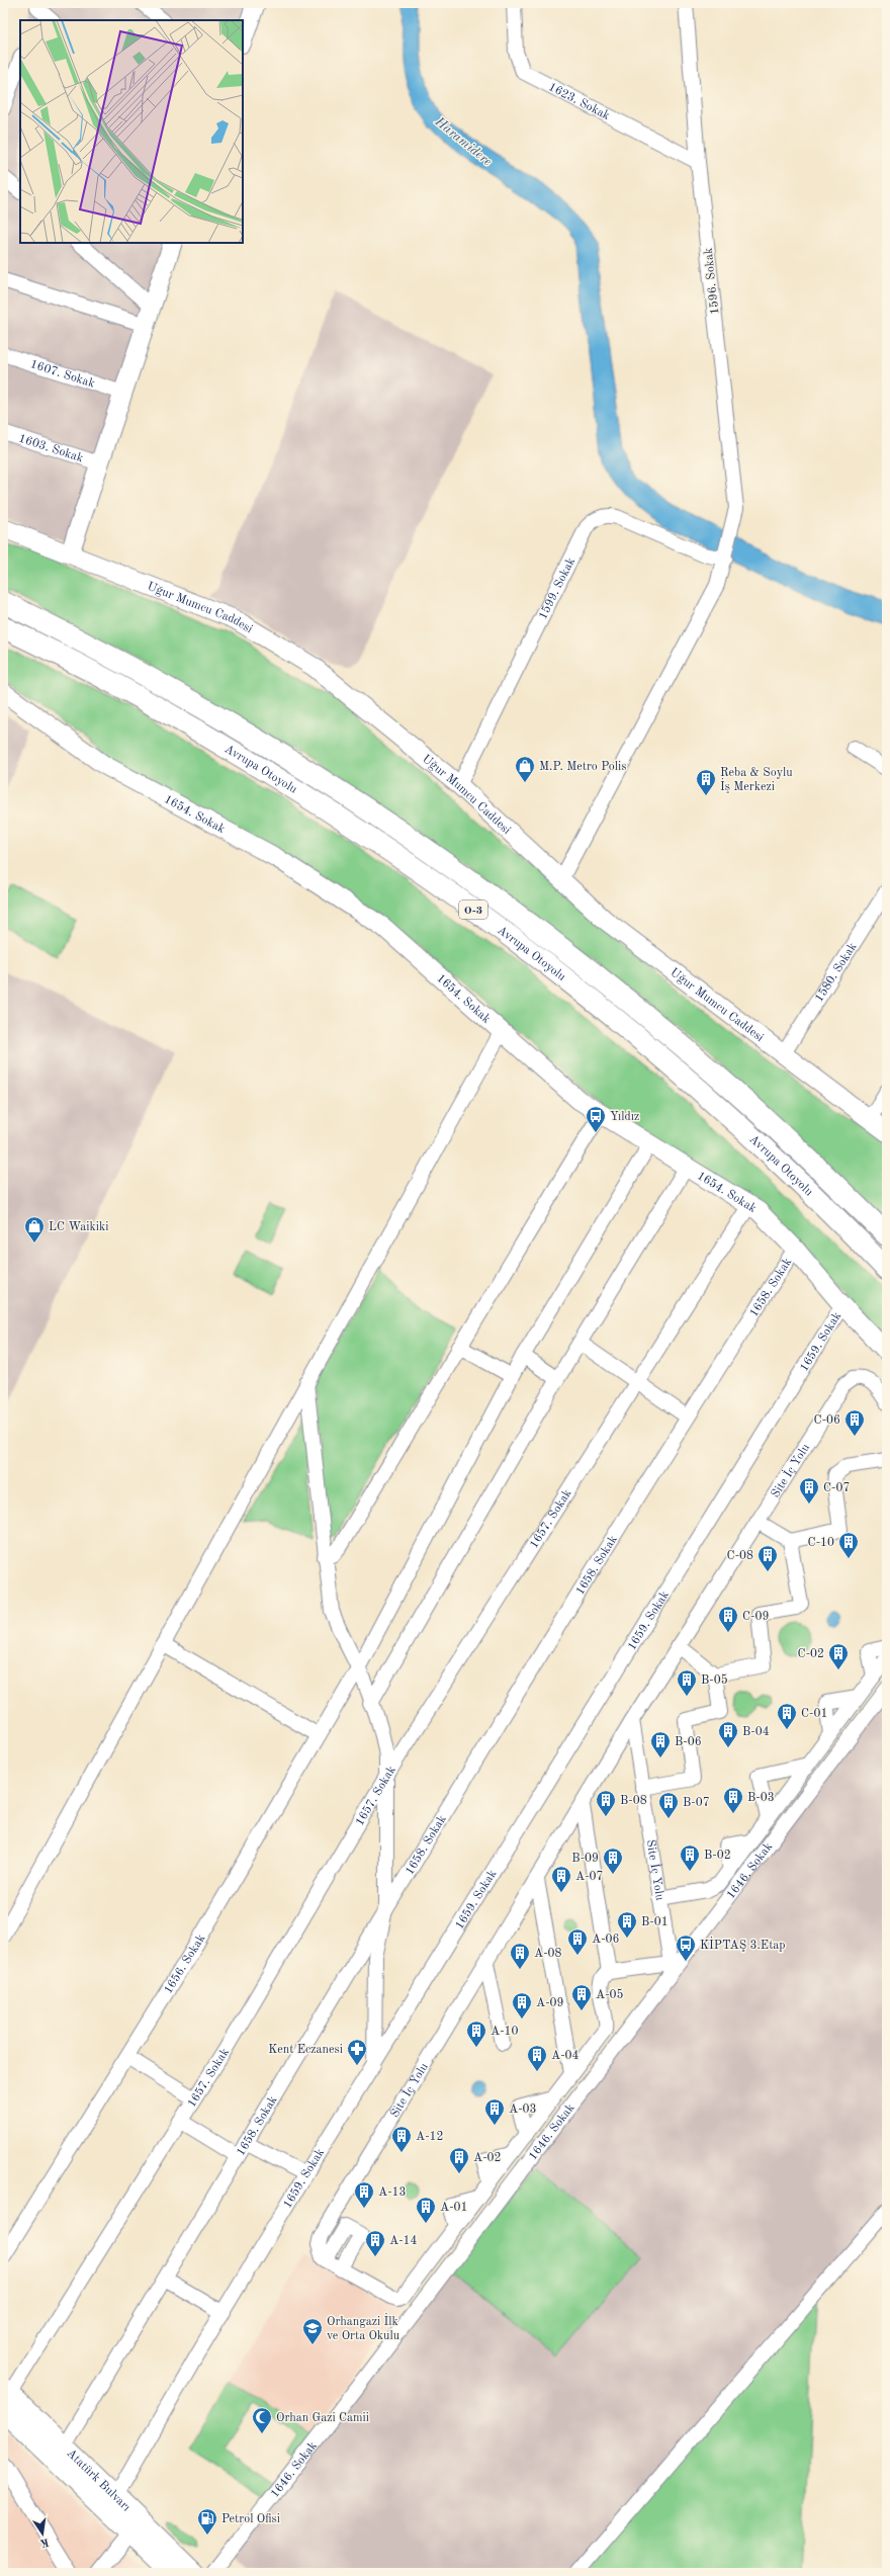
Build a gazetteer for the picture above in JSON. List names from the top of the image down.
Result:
{
  "streets": {
    "highway": ["Avrupa Otoyolu", "O-3"],
    "main road": ["Uğur Mumcu Caddesi", "1654. Sokak", "Atatürk Bulvarı"],
    "street": [
      "1623. Sokak",
      "1596. Sokak",
      "1607. Sokak",
      "1603. Sokak",
      "1599. Sokak",
      "1580. Sokak",
      "1658. Sokak",
      "1659. Sokak",
      "Site İç Yolu",
      "1657. Sokak",
      "1646. Sokak",
      "1656. Sokak"
    ]
  },
  "crossings": [
    ["1623. Sokak", "1596. Sokak"],
    ["1596. Sokak", "1599. Sokak"],
    ["1596. Sokak", "Uğur Mumcu Caddesi"],
    ["1599. Sokak", "Uğur Mumcu Caddesi"],
    ["Uğur Mumcu Caddesi", "1580. Sokak"],
    ["1654. Sokak", "1658. Sokak"],
    ["1654. Sokak", "1659. Sokak"],
    ["1654. Sokak", "1657. Sokak"],
    ["1654. Sokak", "1656. Sokak"],
    ["1658. Sokak", "Atatürk Bulvarı"],
    ["1659. Sokak", "Atatürk Bulvarı"],
    ["1657. Sokak", "Atatürk Bulvarı"]
  ],
  "water": ["Haramidere"],
  "places": {
    "shop": ["M.P. Metro Polis", "LC Waikiki"],
    "building": [
      "Reba & Soylu İş Merkezi",
      "C-06",
      "C-07",
      "C-10",
      "C-08",
      "C-09",
      "C-02",
      "B-05",
      "C-01",
      "B-04",
      "B-06",
      "B-03",
      "B-08",
      "B-07",
      "B-02",
      "B-09",
      "A-07",
      "B-01",
      "A-06",
      "A-08",
      "A-05",
      "A-09",
      "A-10",
      "A-04",
      "A-03",
      "A-12",
      "A-02",
      "A-13",
      "A-01",
      "A-14"
    ],
    "bus stop": ["Yıldız", "KİPTAŞ 3.Etap"],
    "pharmacy": ["Kent Eczanesi"],
    "school or university": ["Orhangazi İlk ve Orta Okulu"],
    "mosque": ["Orhan Gazi Camii"],
    "fuel station": ["Petrol Ofisi"]
  },
  "north": "bottom"
}
